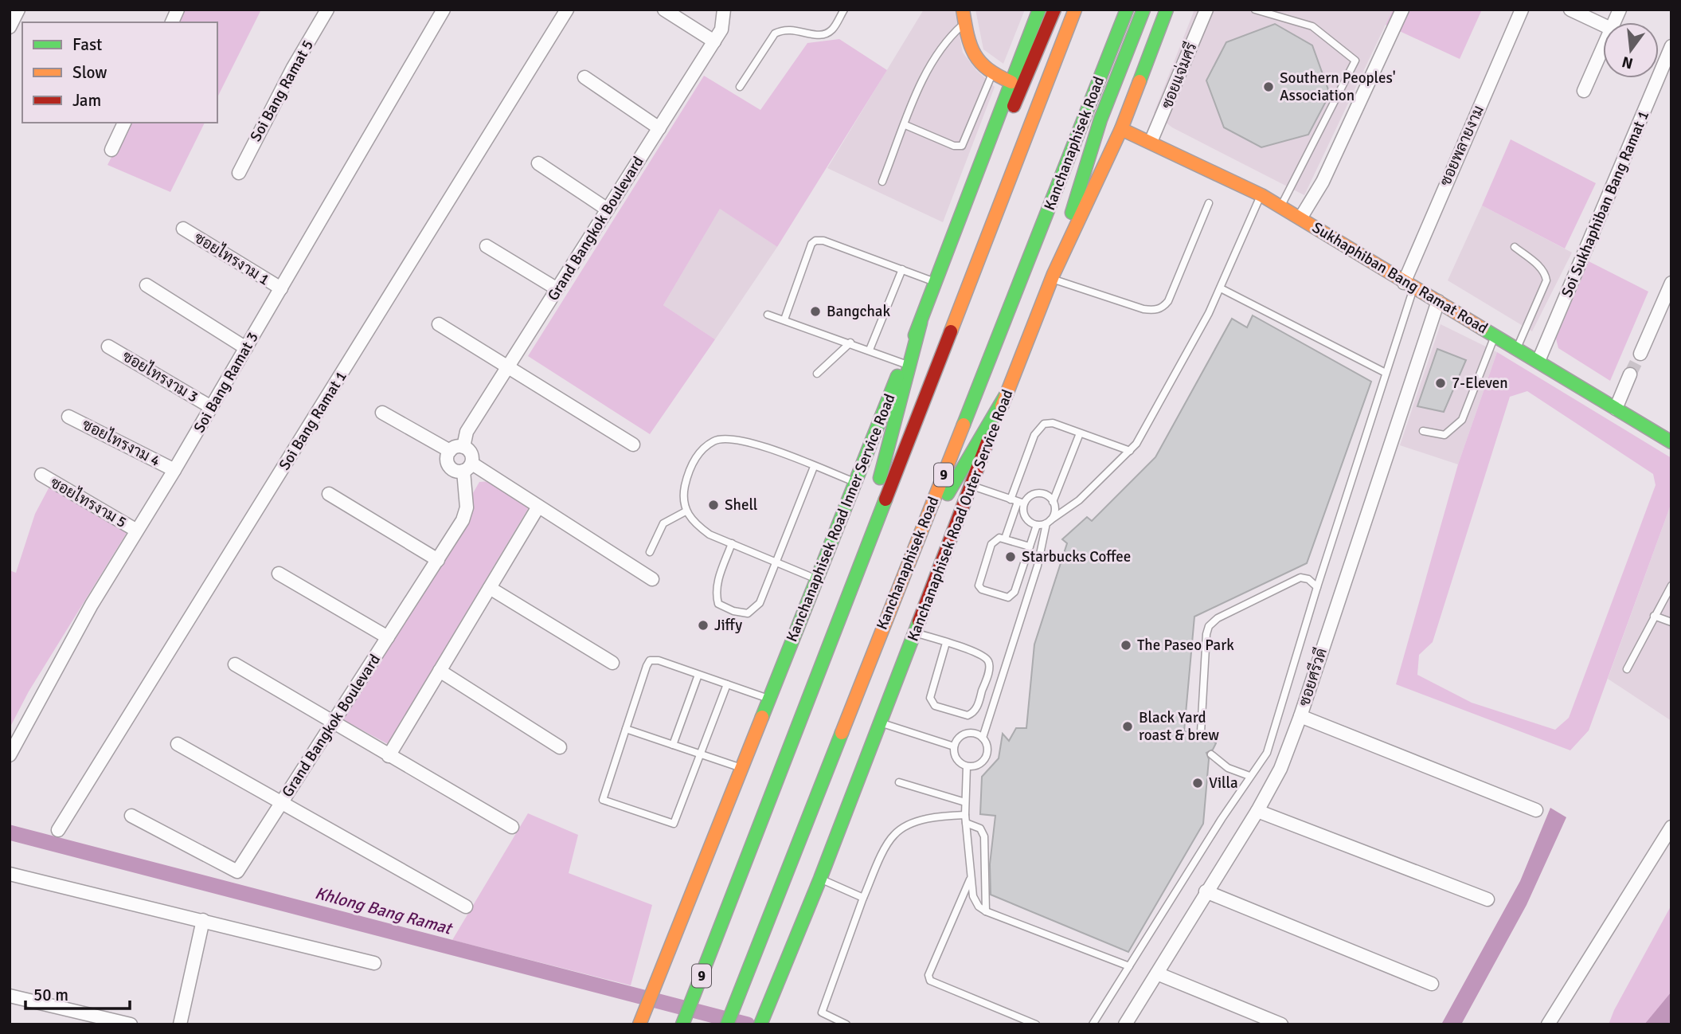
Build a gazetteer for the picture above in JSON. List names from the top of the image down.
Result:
{
  "streets": {
    "main road": [
      "Kanchanaphisek Road",
      "Sukhaphiban Bang Ramat Road",
      "9",
      "Kanchanaphisek Road Outer Service Road",
      "Kanchanaphisek Road Inner Service Road"
    ],
    "street": [
      "ซอยแจ่มศรี",
      "Soi Bang Ramat 5",
      "ซอยพลายงาม",
      "Soi Sukhaphiban Bang Ramat 1",
      "Grand Bangkok Boulevard",
      "ซอยไทรงาม 1",
      "ซอยไทรงาม 3",
      "Soi Bang Ramat 3",
      "Soi Bang Ramat 1",
      "ซอยไทรงาม 4",
      "ซอยไทรงาม 5",
      "ซอยศรีวดี"
    ]
  },
  "crossings": [
    ["ซอยแจ่มศรี", "Sukhaphiban Bang Ramat Road"],
    ["ซอยพลายงาม", "Sukhaphiban Bang Ramat Road"],
    ["Soi Sukhaphiban Bang Ramat 1", "Sukhaphiban Bang Ramat Road"],
    ["ซอยไทรงาม 1", "Soi Bang Ramat 3"],
    ["Sukhaphiban Bang Ramat Road", "Kanchanaphisek Road Outer Service Road"],
    ["Sukhaphiban Bang Ramat Road", "ซอยศรีวดี"],
    ["ซอยไทรงาม 3", "Soi Bang Ramat 3"],
    ["Soi Bang Ramat 3", "ซอยไทรงาม 4"],
    ["Soi Bang Ramat 3", "ซอยไทรงาม 5"]
  ],
  "water": ["Khlong Bang Ramat"],
  "places": [
    "Southern Peoples' Association",
    "Bangchak",
    "7-Eleven",
    "Shell",
    "Starbucks Coffee",
    "Jiffy",
    "The Paseo Park",
    "Black Yard roast & brew",
    "Villa"
  ],
  "legend": ["Fast", "Slow", "Jam"],
  "scale_bar": "50 m",
  "north": "bottom"
}
